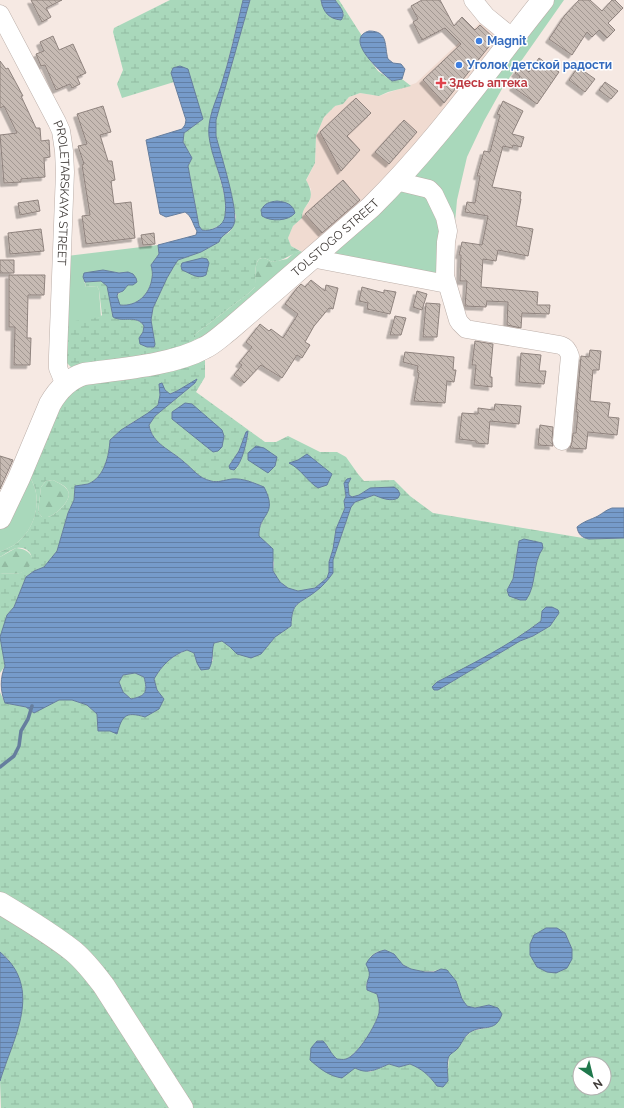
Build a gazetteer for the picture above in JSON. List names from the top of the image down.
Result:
{
  "streets": {
    "main road": ["TOLSTOGO STREET"],
    "street": ["PROLETARSKAYA STREET"]
  },
  "crossings": [
    ["PROLETARSKAYA STREET", "TOLSTOGO STREET"]
  ],
  "places": {
    "other": ["Magnit", "Уголок детской радости"],
    "health": ["Здесь аптека"]
  },
  "north": "bottom right"
}
